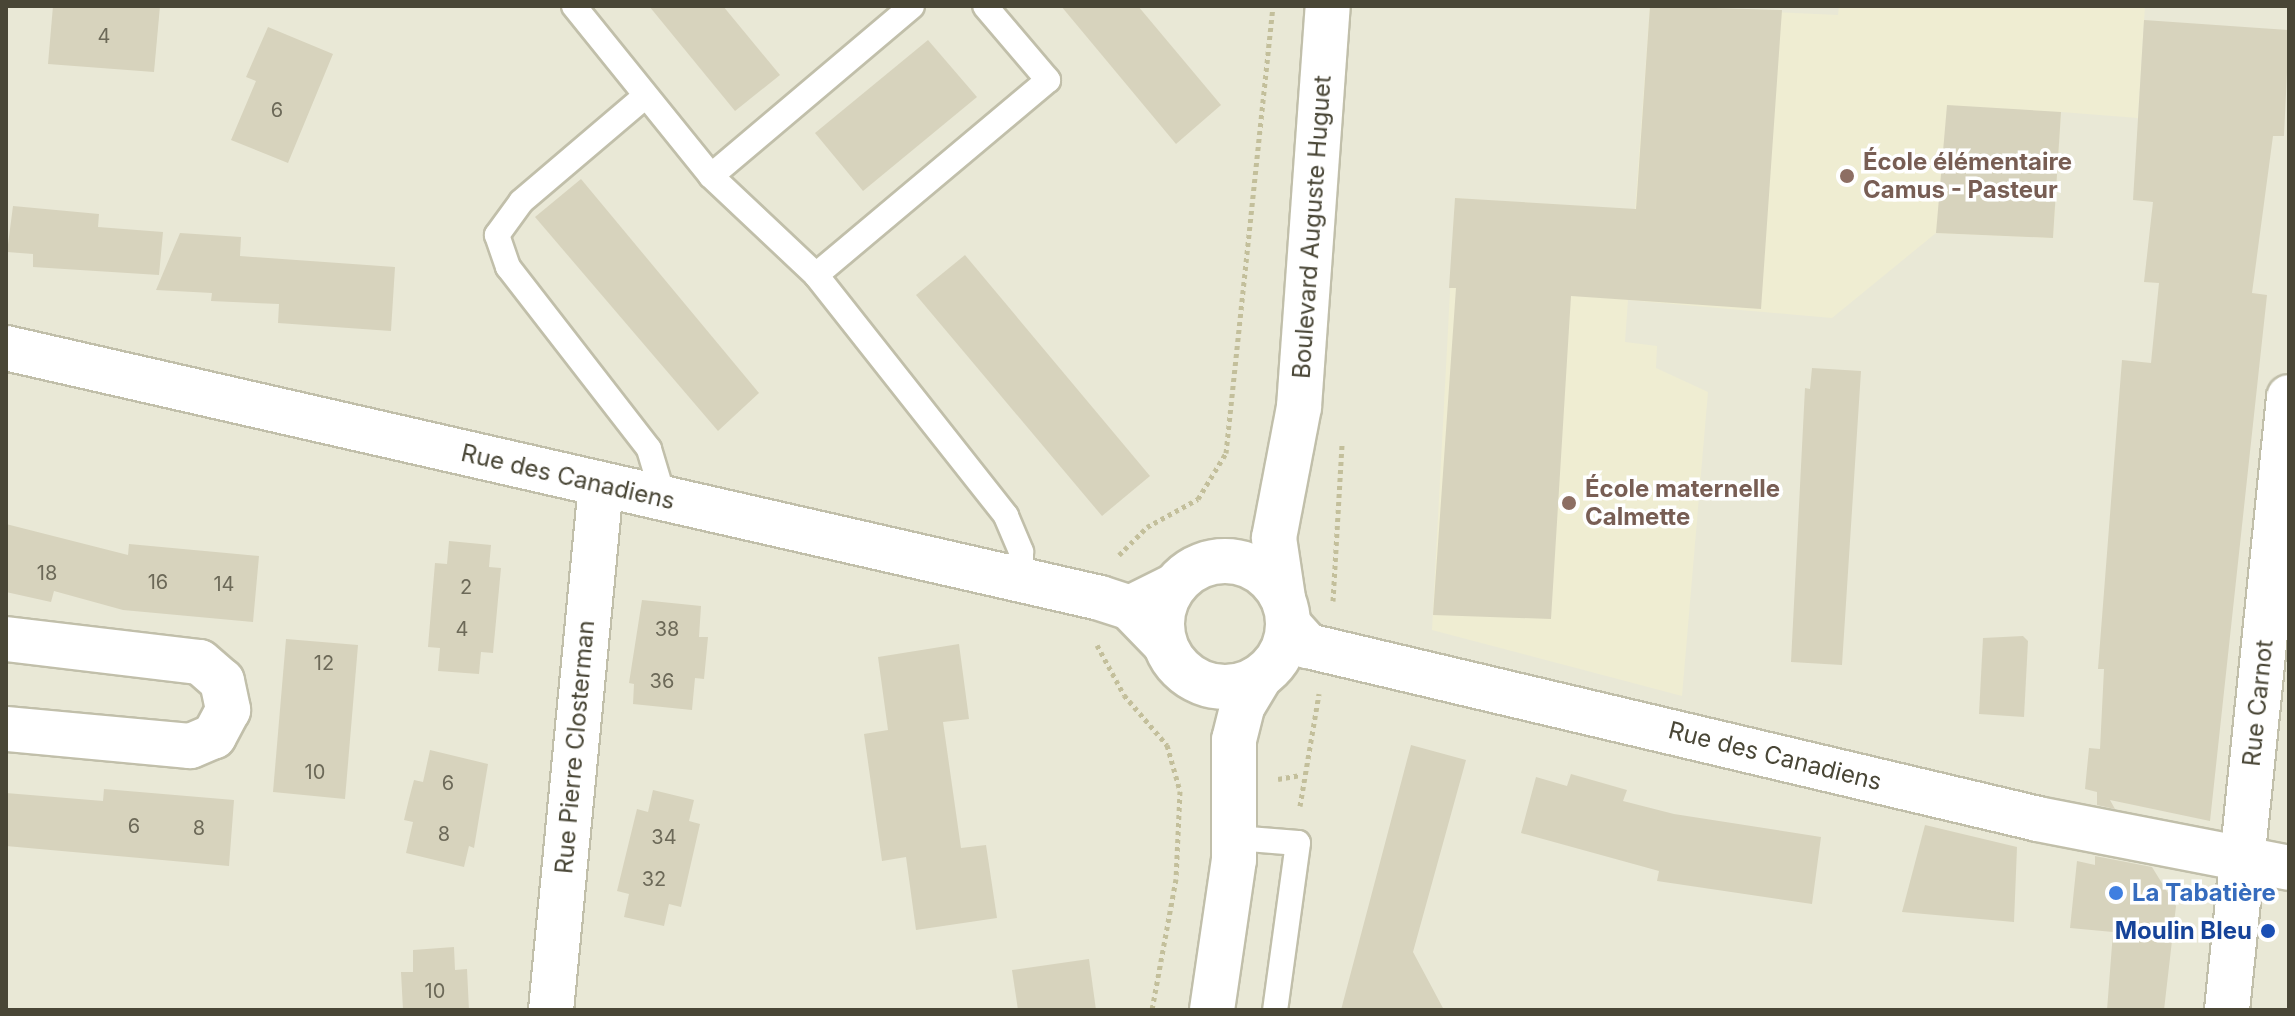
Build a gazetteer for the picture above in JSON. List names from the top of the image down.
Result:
{
  "streets": {
    "street": [
      "Boulevard Auguste Huguet",
      "Rue des Canadiens",
      "Rue Carnot",
      "Rue Pierre Closterman"
    ]
  },
  "crossings": [
    ["Boulevard Auguste Huguet", "Rue des Canadiens"],
    ["Rue des Canadiens", "Rue Carnot"],
    ["Rue des Canadiens", "Rue Pierre Closterman"]
  ],
  "places": [
    "École élémentaire Camus - Pasteur",
    "École maternelle Calmette",
    "La Tabatière",
    "Moulin Bleu"
  ],
  "house_numbers": [
    "4",
    "6",
    "18",
    "16",
    "14",
    "2",
    "4",
    "38",
    "12",
    "36",
    "10",
    "6",
    "6",
    "8",
    "8",
    "34",
    "32",
    "10"
  ]
}
